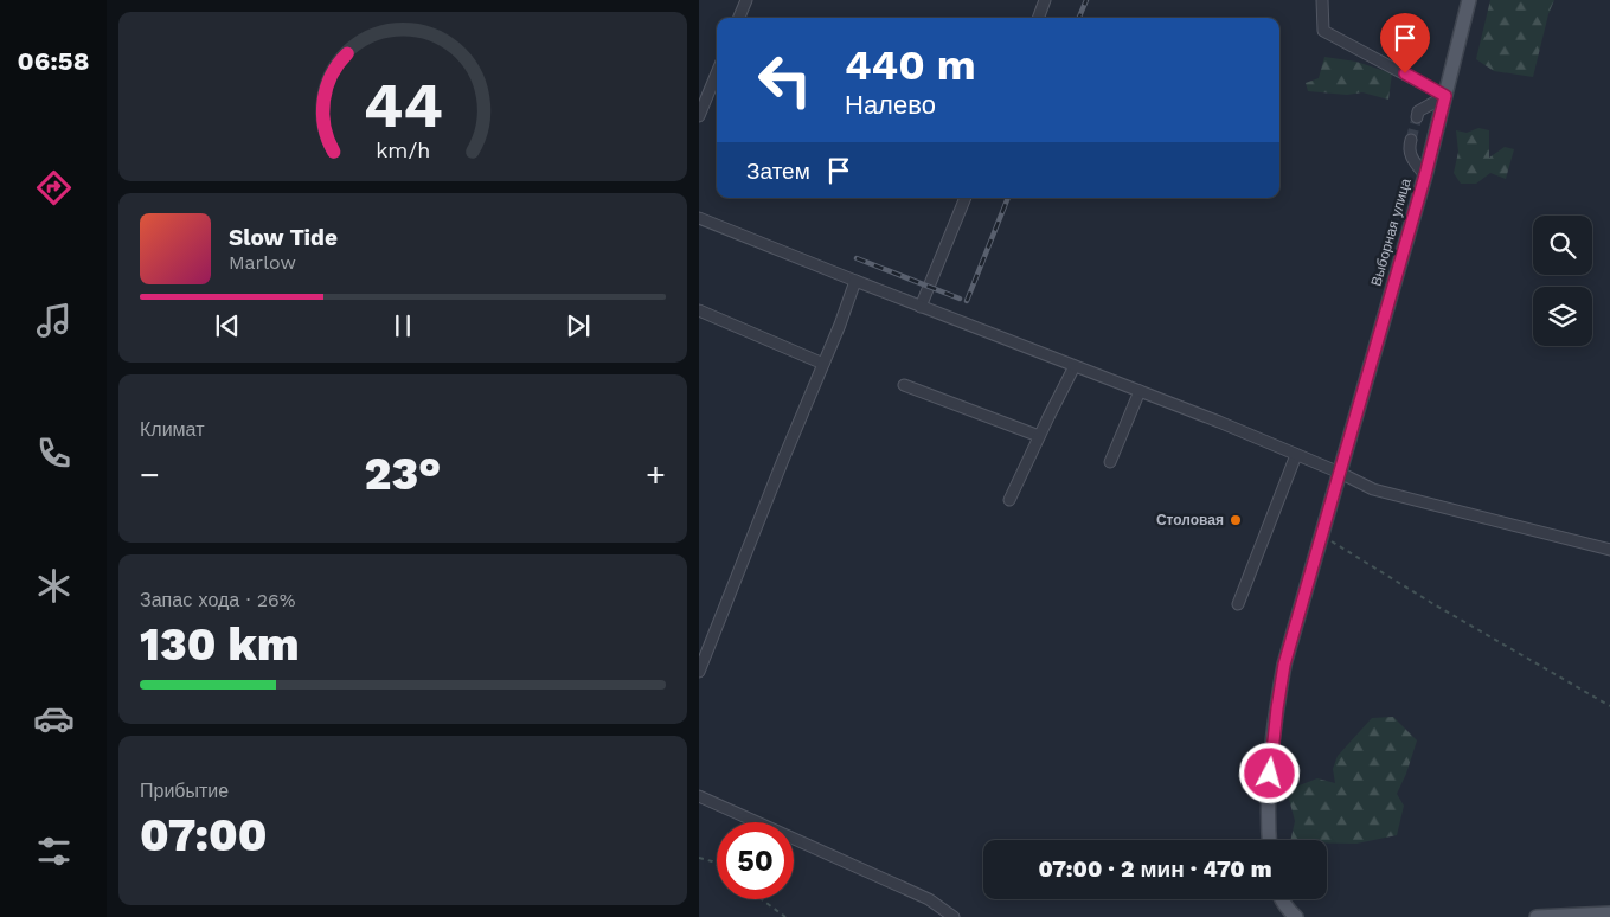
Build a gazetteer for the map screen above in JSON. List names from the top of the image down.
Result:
{
  "streets": {
    "main road": ["Выборная улица"]
  },
  "places": ["Столовая"],
  "page": {
    "tabs": "06:58",
    "turn": ["440 m", "Налево"],
    "then": "Затем",
    "song": ["Slow Tide", "Marlow"],
    "tile": [
      "Климат",
      ["Запас хода · 26%", "130 km"],
      ["Прибытие", "07:00"]
    ],
    "heat": ["−", "23°", "+"],
    "limit": "50",
    "trip": "07:00 · 2 мин · 470 m",
    "gauge": ["44", "km/h"]
  }
}
